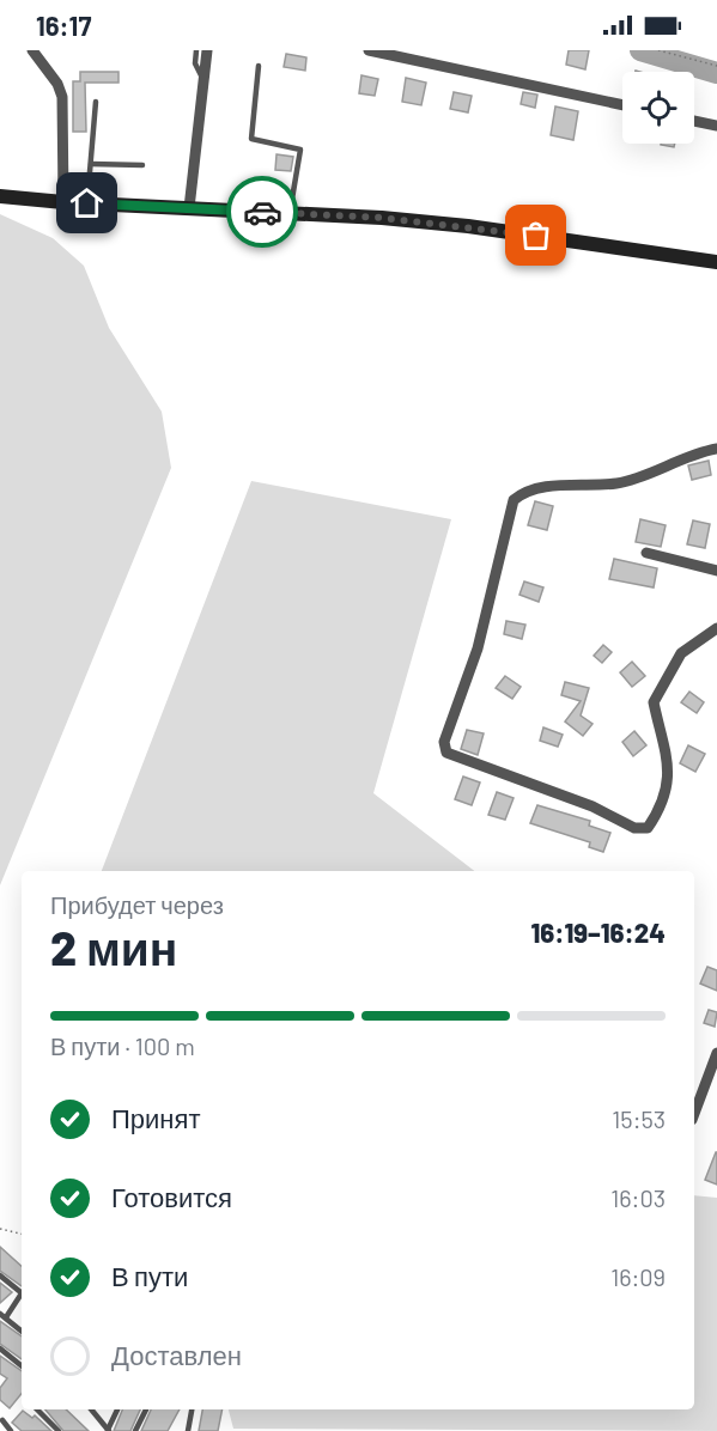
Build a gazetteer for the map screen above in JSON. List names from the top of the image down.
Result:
{
  "page": {
    "status": "16:17",
    "heading": ["2 мин", "Прибудет через", "16:19–16:24"],
    "bar": "В пути · 100 m",
    "list": [
      ["Принят", "15:53"],
      ["Готовится", "16:03"],
      ["В пути", "16:09"],
      "Доставлен"
    ]
  }
}
